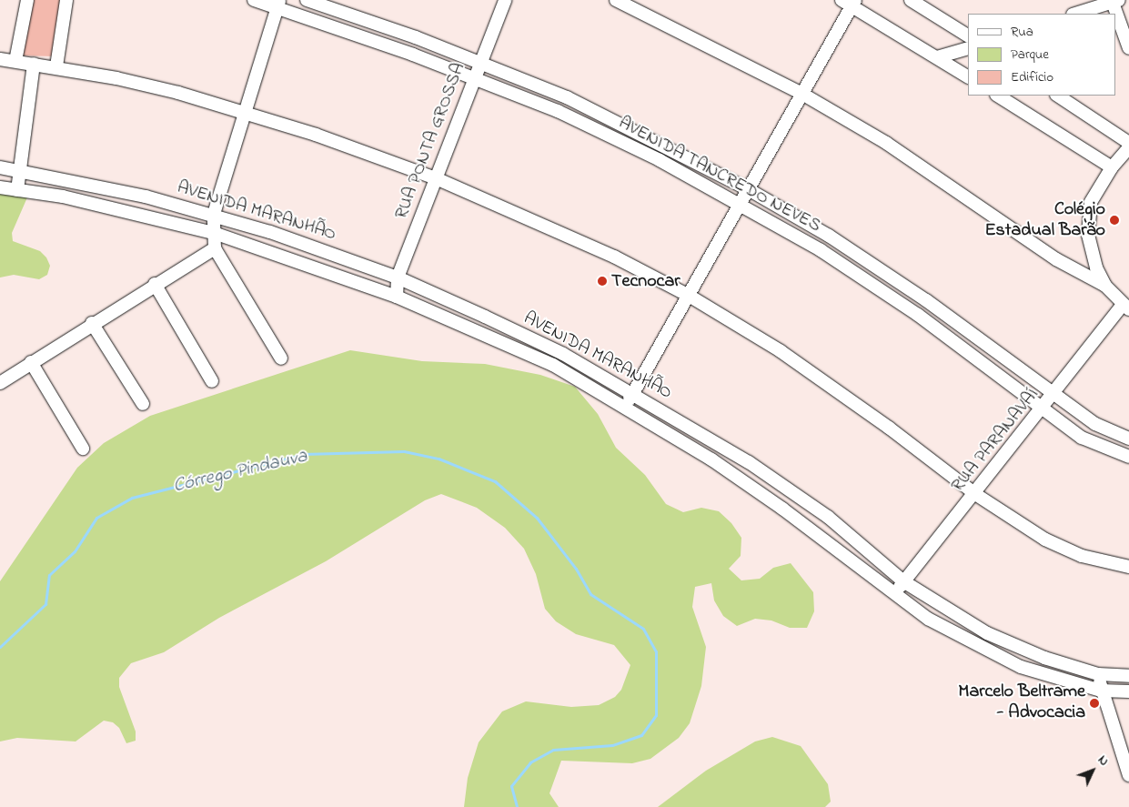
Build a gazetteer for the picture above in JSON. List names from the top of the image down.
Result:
{
  "streets": {
    "street": [
      "RUA PONTA GROSSA",
      "AVENIDA TANCREDO NEVES",
      "AVENIDA MARANHÃO",
      "RUA PARANAVAÍ"
    ]
  },
  "crossings": [
    ["RUA PONTA GROSSA", "AVENIDA TANCREDO NEVES"],
    ["RUA PONTA GROSSA", "AVENIDA MARANHÃO"],
    ["AVENIDA TANCREDO NEVES", "RUA PARANAVAÍ"],
    ["AVENIDA MARANHÃO", "RUA PARANAVAÍ"]
  ],
  "water": ["Córrego Pindauva"],
  "places": ["Colégio Estadual Barão", "Tecnocar", "Marcelo Beltrame - Advocacia"],
  "legend": ["Rua", "Parque", "Edifício"],
  "north": "top right"
}
